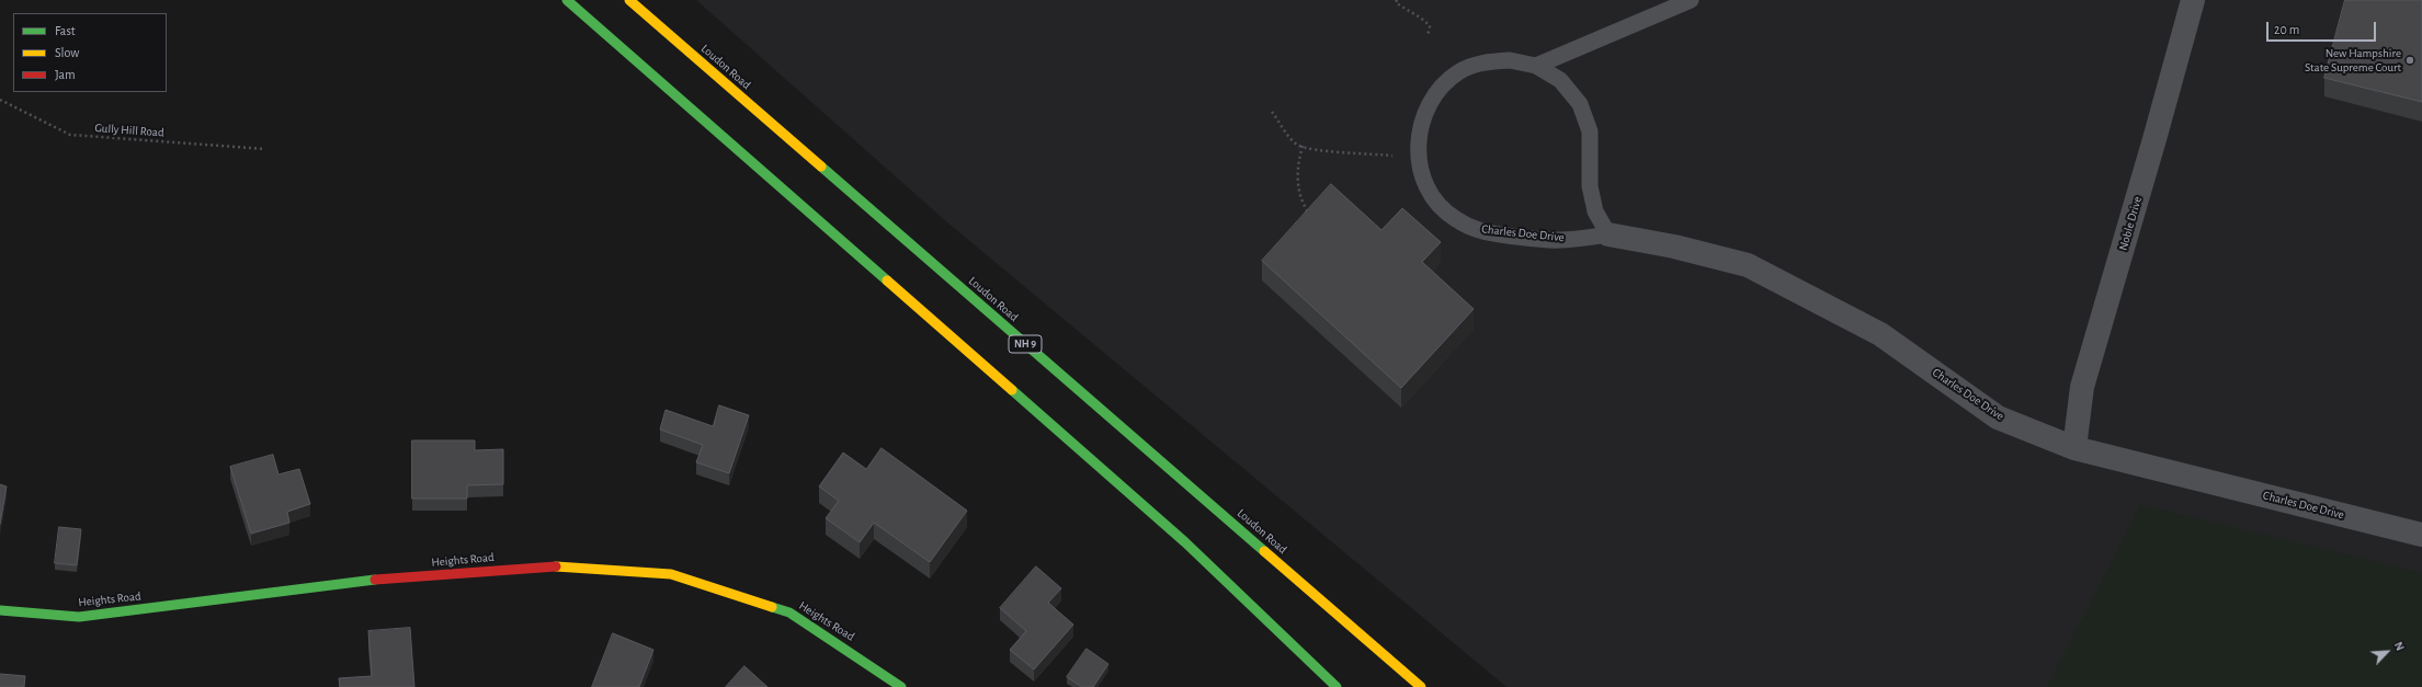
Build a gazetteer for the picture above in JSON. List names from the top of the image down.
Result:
{
  "streets": {
    "main road": ["Loudon Road", "NH 9", "Heights Road"],
    "street": ["Noble Drive", "Charles Doe Drive"],
    "path": ["Gully Hill Road"]
  },
  "crossings": [
    ["Noble Drive", "Charles Doe Drive"]
  ],
  "places": ["New Hampshire State Supreme Court"],
  "legend": ["Fast", "Slow", "Jam"],
  "scale_bar": "20 m",
  "north": "top right"
}
